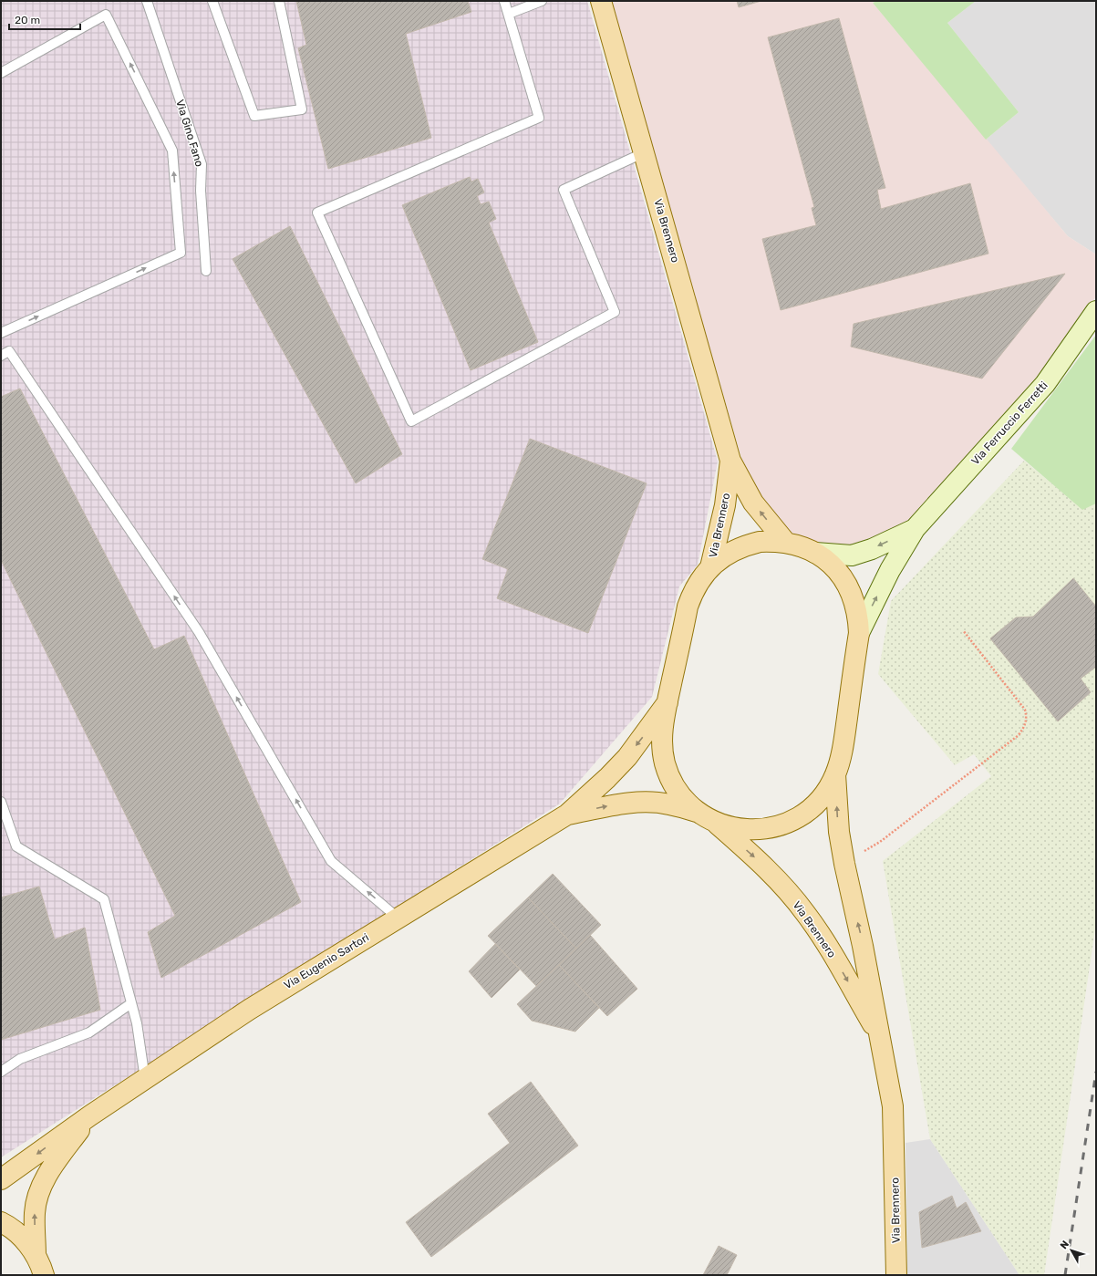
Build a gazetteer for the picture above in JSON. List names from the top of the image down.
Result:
{
  "streets": {
    "main road": ["Via Brennero", "Via Ferruccio Ferretti", "Via Eugenio Sartori"],
    "lane": ["Via Gino Fano"]
  },
  "crossings": [
    ["Via Brennero", "Via Eugenio Sartori"]
  ],
  "scale_bar": "20 m",
  "north": "top left"
}
